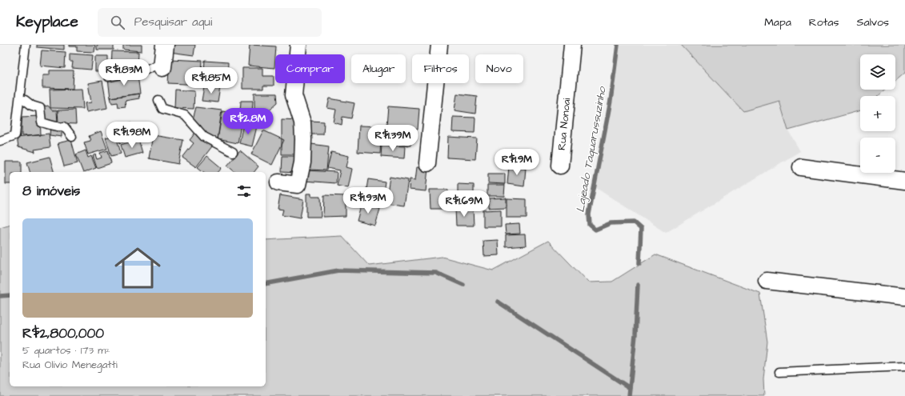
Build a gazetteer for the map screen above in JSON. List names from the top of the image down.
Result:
{
  "streets": {
    "street": ["Rua Nonoai"]
  },
  "water": ["Lajeado Taquarussuzinho"],
  "page": {
    "header": "Keyplace",
    "search": "Pesquisar aqui",
    "nav": ["Mapa", "Rotas", "Salvos"],
    "map_buttons": ["+", "−"],
    "chip": [
      "Comprar",
      "Alugar",
      "Filtros",
      "Novo"
    ],
    "price": [
      "R$1.83M",
      "R$1.85M",
      "R$2.8M",
      "R$1.98M",
      "R$1.39M",
      "R$1.9M",
      "R$1.93M",
      "R$1.69M"
    ],
    "heading": "8 imóveis",
    "list": [
      {
        "name": "R$2,800,000",
        "note": "5 quartos · 173 m² · Rua Olívio Menegatti"
      }
    ]
  }
}
